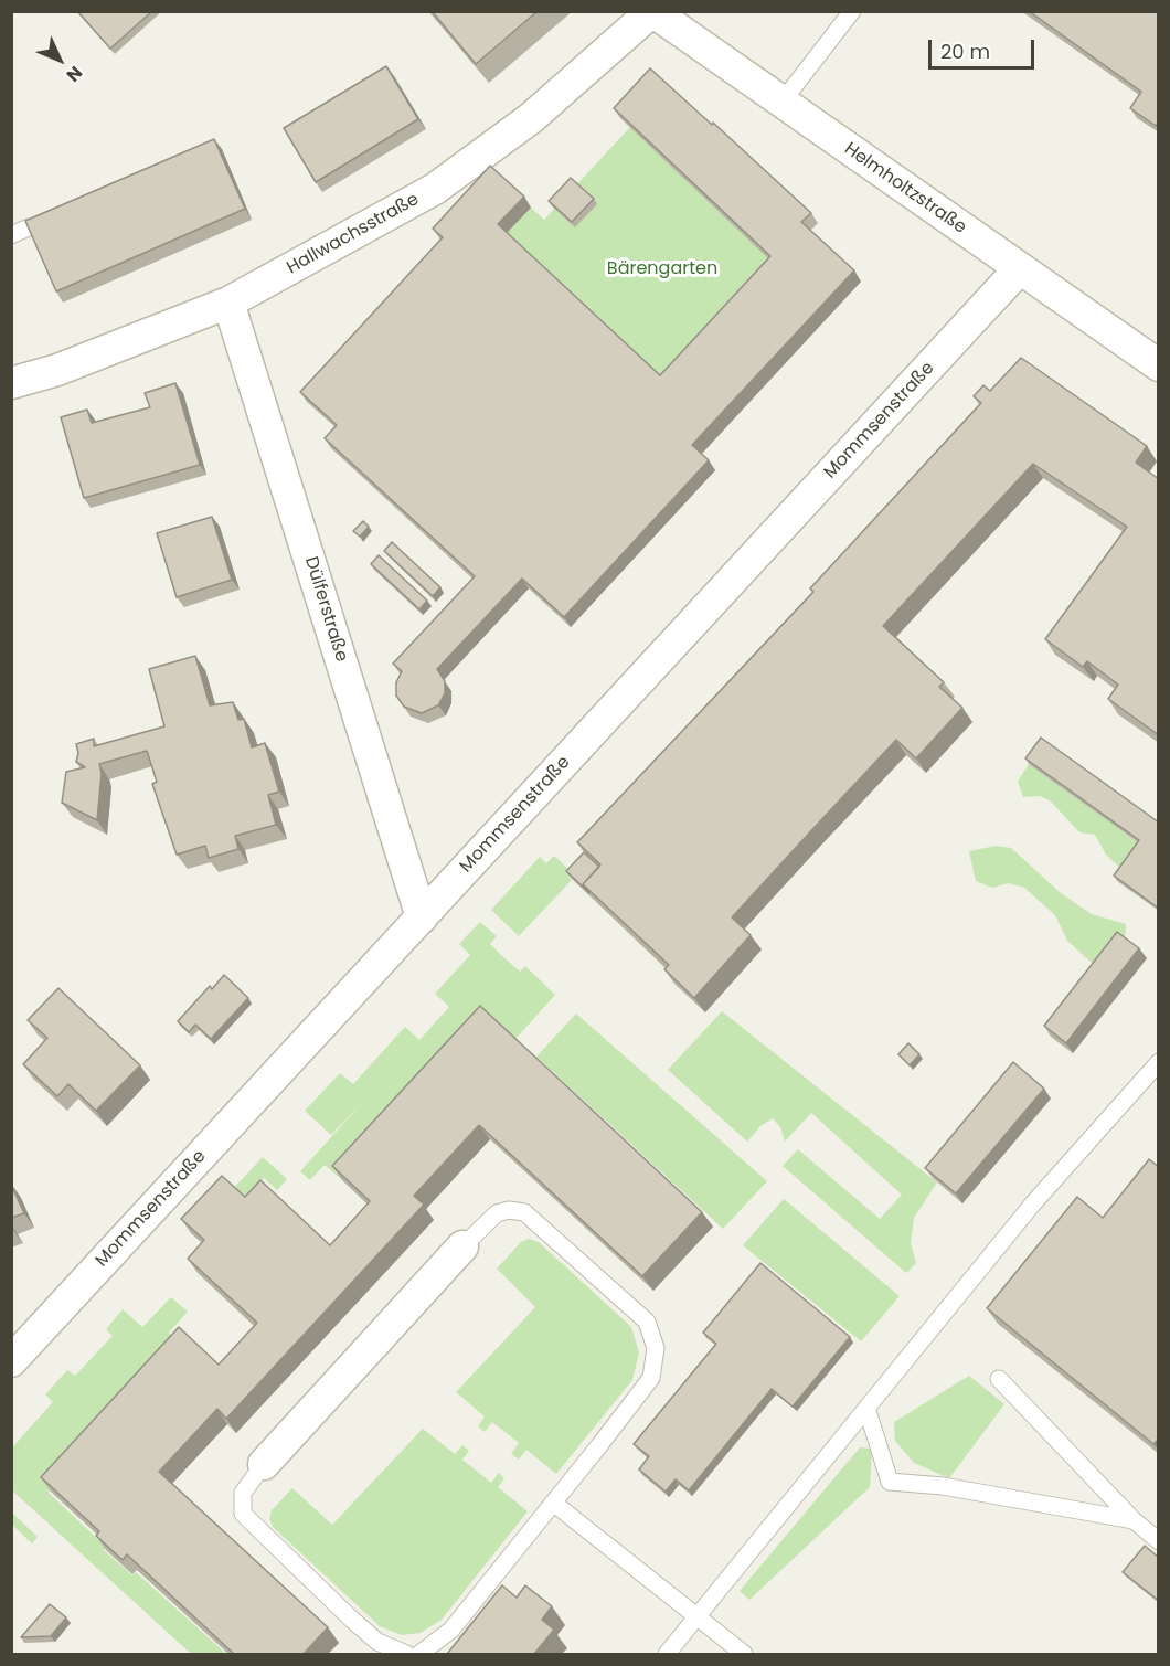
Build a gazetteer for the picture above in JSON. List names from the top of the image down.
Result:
{
  "streets": {
    "street": [
      "Helmholtzstraße",
      "Hallwachsstraße",
      "Mommsenstraße",
      "Dülferstraße"
    ]
  },
  "crossings": [
    ["Helmholtzstraße", "Hallwachsstraße"],
    ["Helmholtzstraße", "Mommsenstraße"],
    ["Hallwachsstraße", "Dülferstraße"],
    ["Mommsenstraße", "Dülferstraße"]
  ],
  "parks": ["Bärengarten"],
  "scale_bar": "20 m",
  "north": "bottom right"
}
